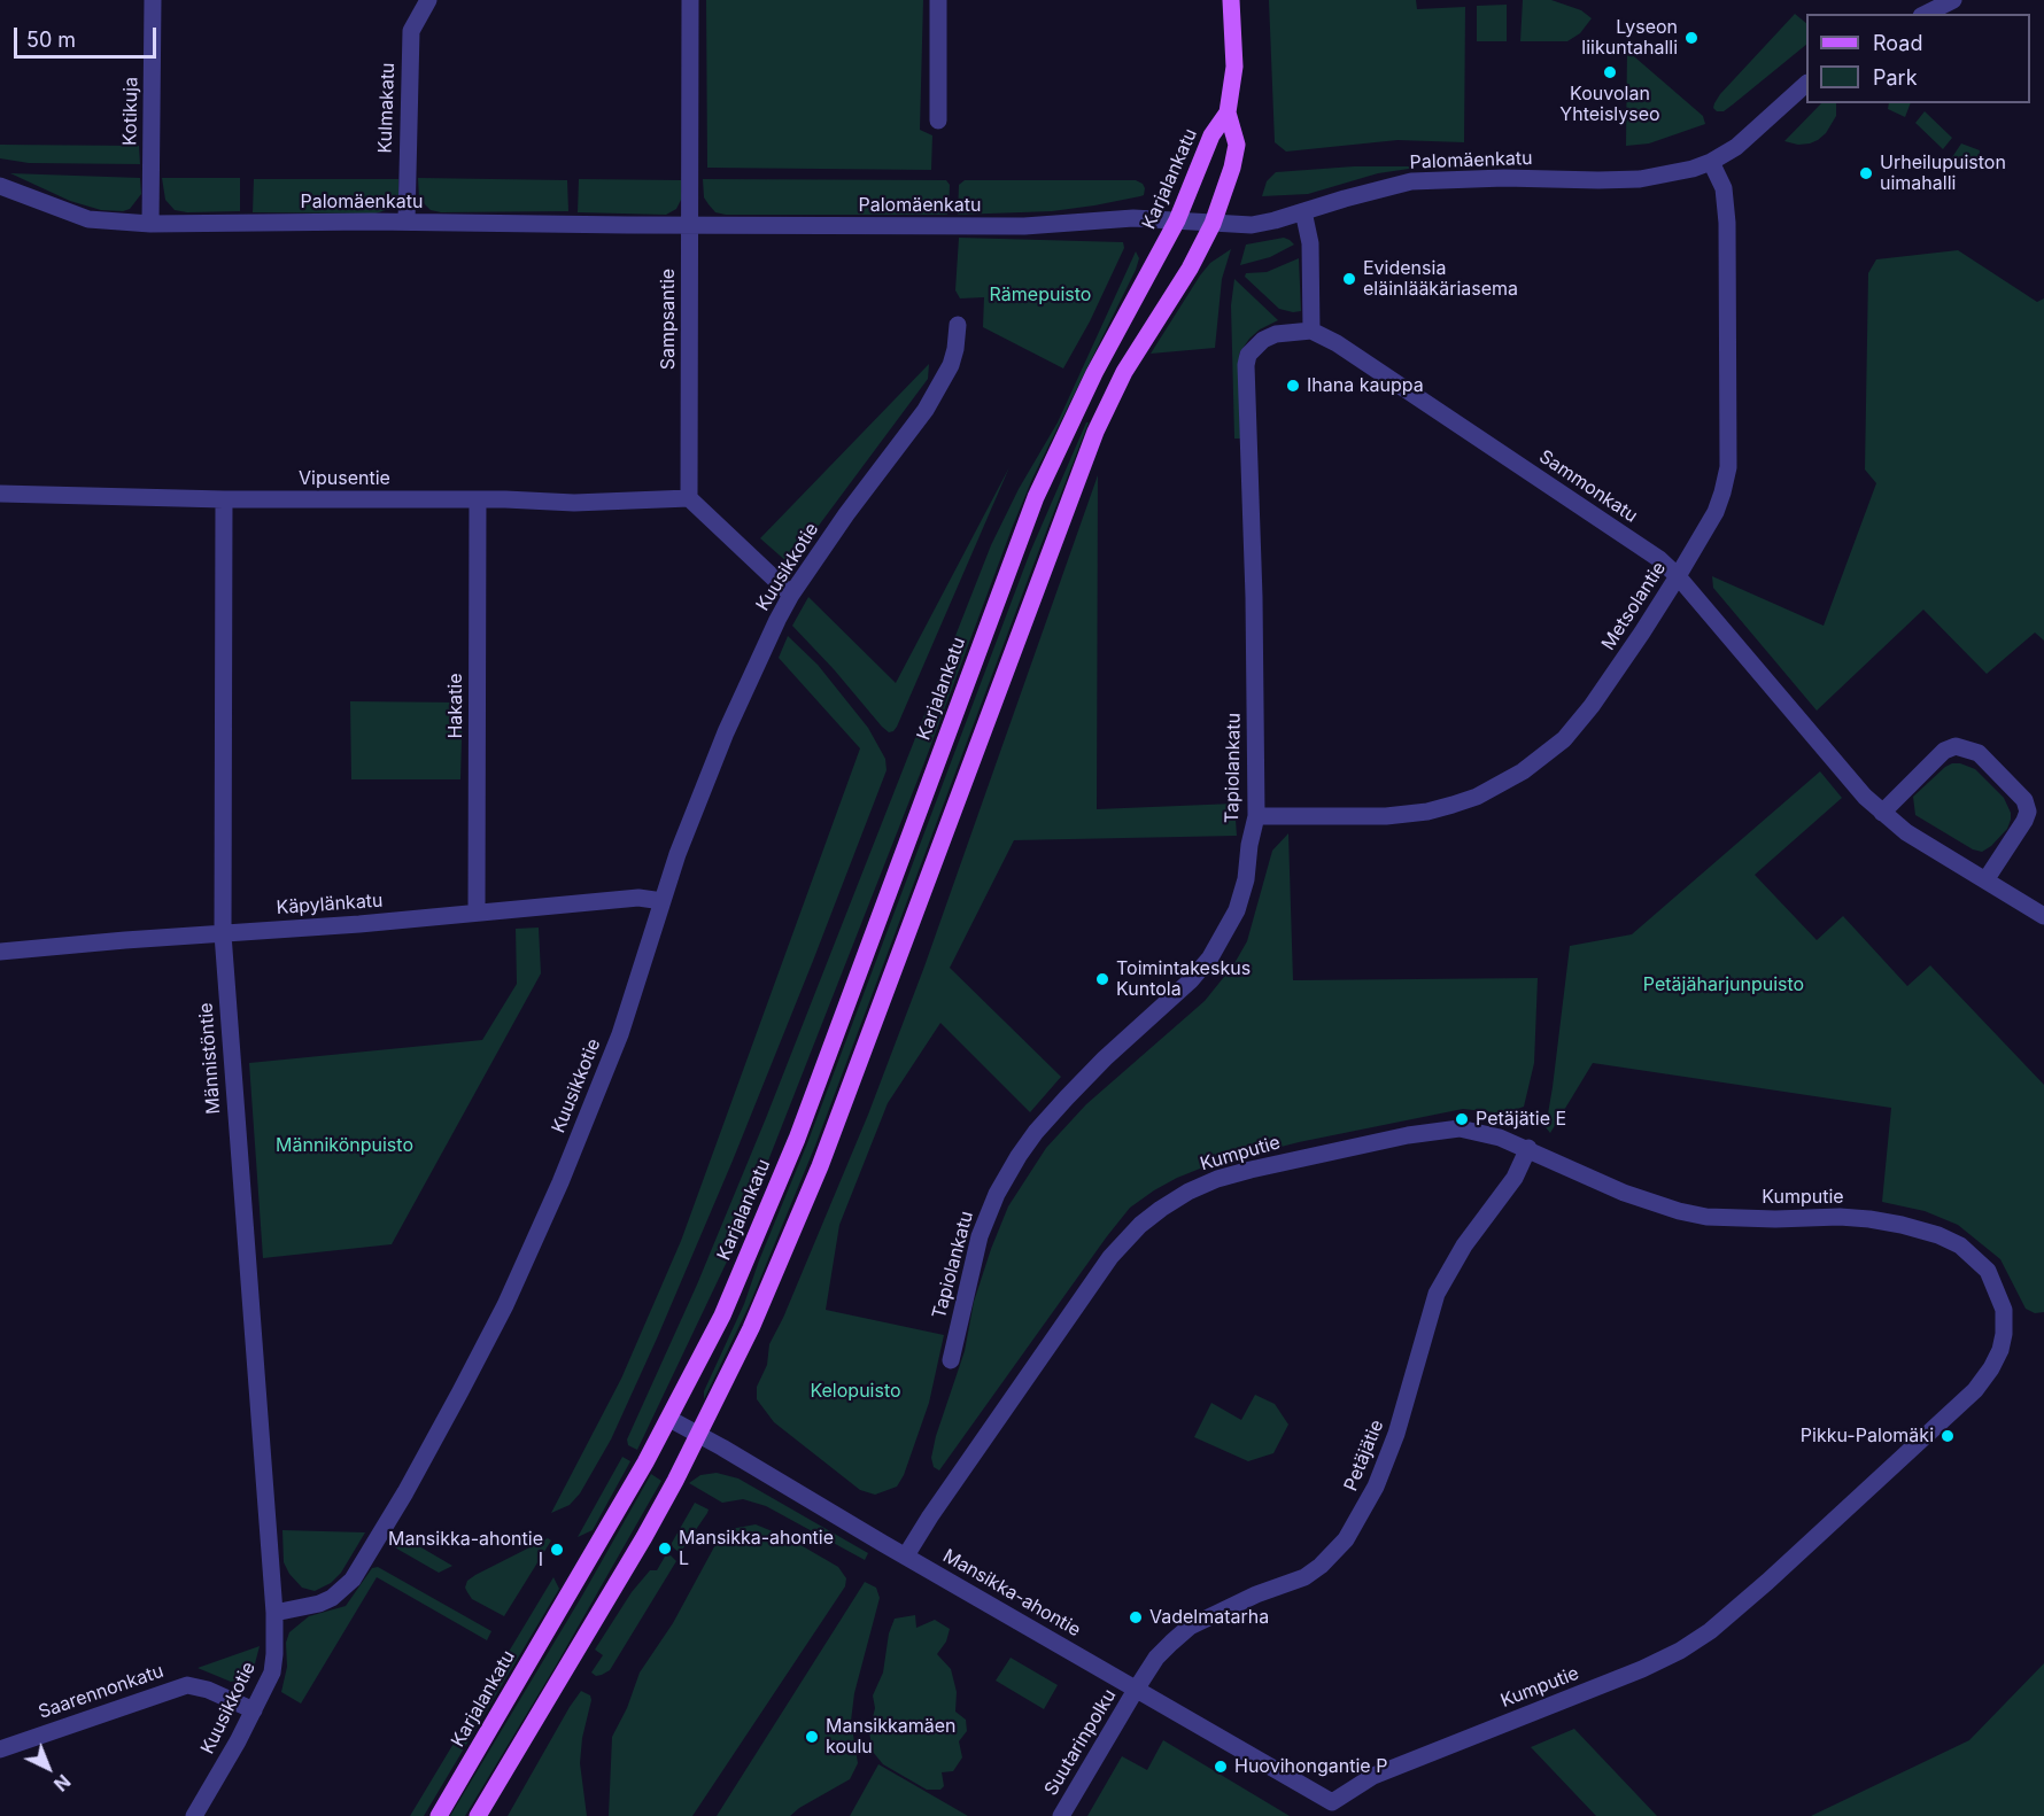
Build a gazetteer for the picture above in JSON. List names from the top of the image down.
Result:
{
  "streets": {
    "main road": ["Karjalankatu"],
    "street": [
      "Kulmakatu",
      "Kotikuja",
      "Palomäenkatu",
      "Sampsantie",
      "Vipusentie",
      "Sammonkatu",
      "Kuusikkotie",
      "Metsolantie",
      "Hakatie",
      "Tapiolankatu",
      "Käpylänkatu",
      "Männistöntie",
      "Kumputie",
      "Petäjätie",
      "Mansikka-ahontie",
      "Saarennonkatu",
      "Suutarinpolku"
    ]
  },
  "crossings": [
    ["Kulmakatu", "Palomäenkatu"],
    ["Kotikuja", "Palomäenkatu"],
    ["Palomäenkatu", "Karjalankatu"],
    ["Palomäenkatu", "Sampsantie"],
    ["Palomäenkatu", "Metsolantie"],
    ["Karjalankatu", "Mansikka-ahontie"],
    ["Sampsantie", "Vipusentie"],
    ["Vipusentie", "Hakatie"],
    ["Vipusentie", "Männistöntie"],
    ["Sammonkatu", "Metsolantie"],
    ["Sammonkatu", "Tapiolankatu"],
    ["Kuusikkotie", "Käpylänkatu"],
    ["Kuusikkotie", "Männistöntie"],
    ["Kuusikkotie", "Saarennonkatu"],
    ["Metsolantie", "Tapiolankatu"],
    ["Hakatie", "Käpylänkatu"],
    ["Käpylänkatu", "Männistöntie"],
    ["Kumputie", "Petäjätie"],
    ["Kumputie", "Mansikka-ahontie"],
    ["Petäjätie", "Mansikka-ahontie"],
    ["Petäjätie", "Suutarinpolku"],
    ["Mansikka-ahontie", "Suutarinpolku"]
  ],
  "parks": [
    "Rämepuisto",
    "Petäjäharjunpuisto",
    "Männikönpuisto",
    "Kelopuisto"
  ],
  "places": [
    "Lyseon liikuntahalli",
    "Kouvolan Yhteislyseo",
    "Urheilupuiston uimahalli",
    "Evidensia eläinlääkäriasema",
    "Ihana kauppa",
    "Toimintakeskus Kuntola",
    "Petäjätie E",
    "Pikku-Palomäki",
    "Mansikka-ahontie L",
    "Mansikka-ahontie I",
    "Vadelmatarha",
    "Mansikkamäen koulu",
    "Huovihongantie P"
  ],
  "legend": ["Road", "Park"],
  "scale_bar": "50 m",
  "north": "bottom right"
}
